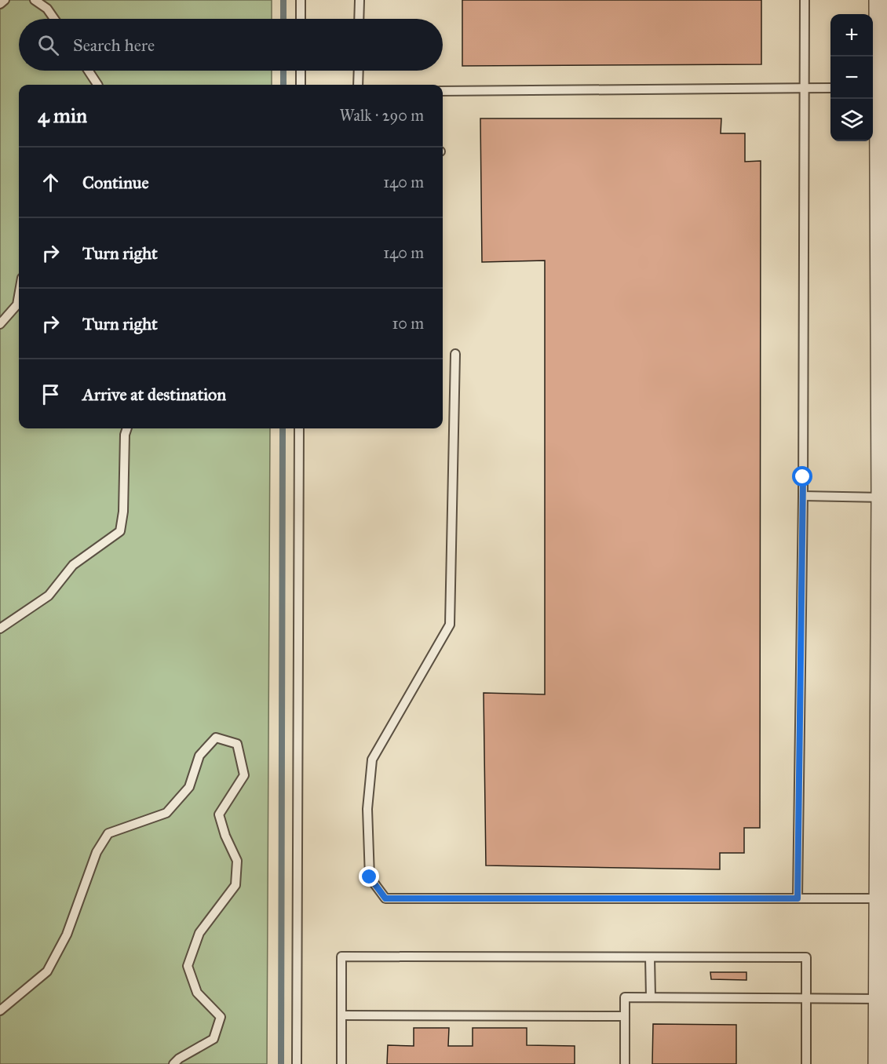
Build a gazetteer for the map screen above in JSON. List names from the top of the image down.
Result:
{
  "page": {
    "map_buttons": ["+", "−"],
    "search": "Search here",
    "heading": ["4 min", "Walk · 290 m"],
    "list": [
      ["Continue", "140 m"],
      ["Turn right", "140 m"],
      ["Turn right", "10 m"],
      "Arrive at destination"
    ]
  }
}
